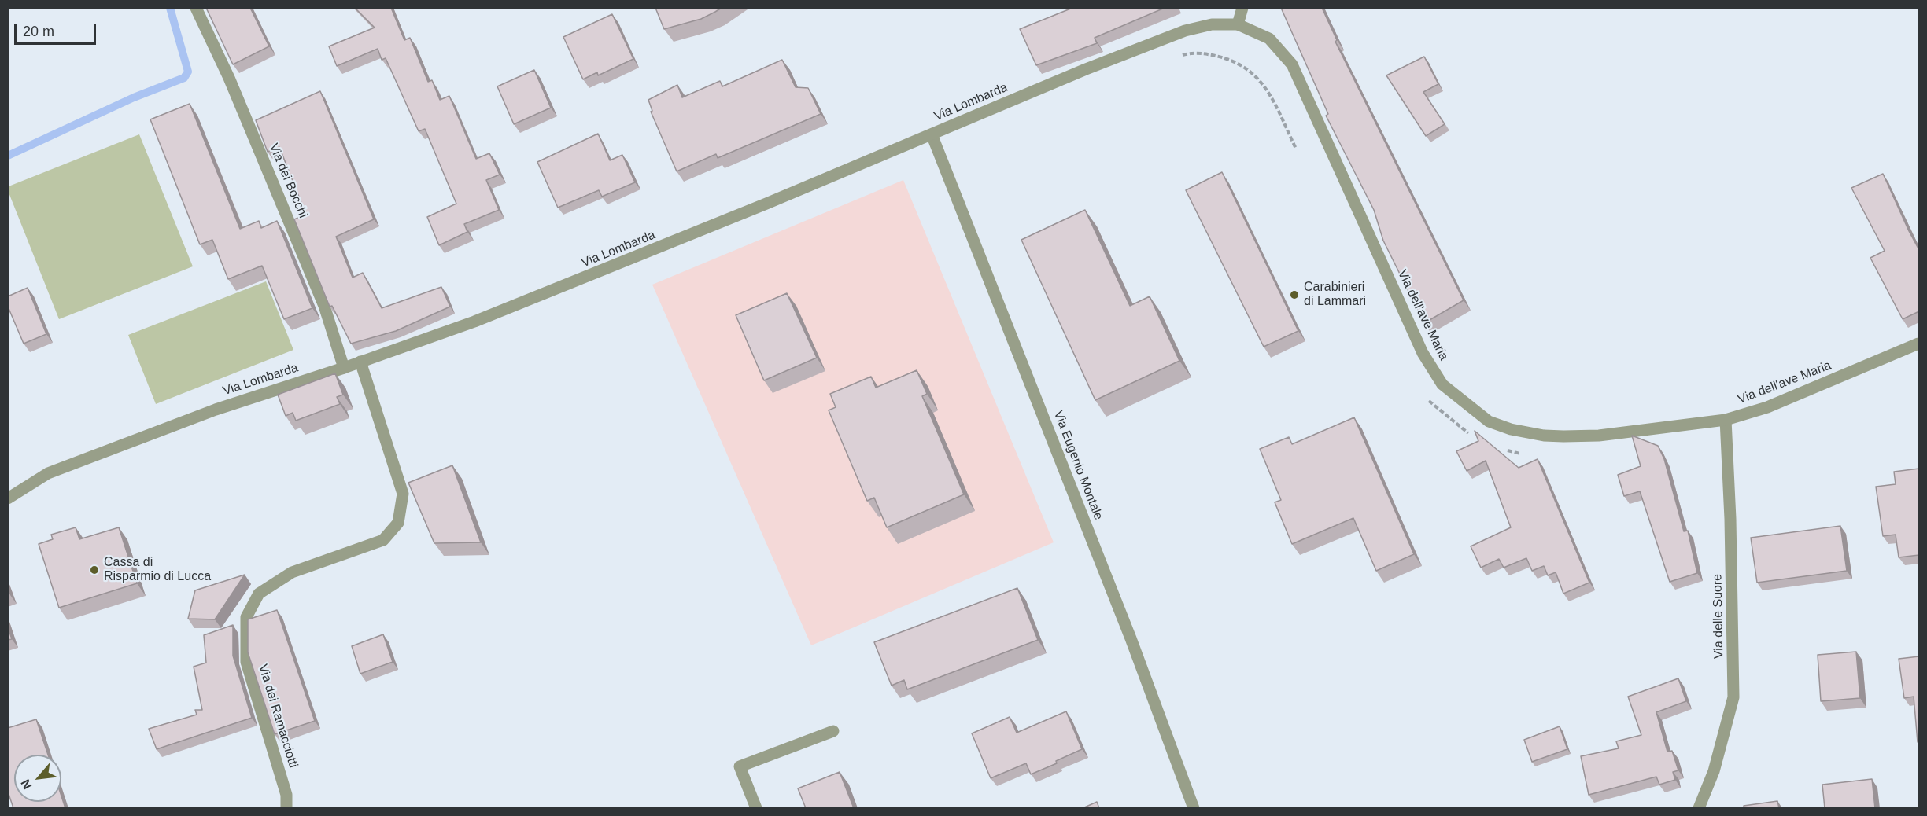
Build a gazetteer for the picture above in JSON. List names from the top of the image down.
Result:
{
  "streets": {
    "street": [
      "Via Lombarda",
      "Via dei Bocchi",
      "Via dell'ave Maria",
      "Via Eugenio Montale",
      "Via delle Suore",
      "Via dei Ramacciotti"
    ]
  },
  "crossings": [
    ["Via Lombarda", "Via dei Bocchi"],
    ["Via Lombarda", "Via dell'ave Maria"],
    ["Via Lombarda", "Via Eugenio Montale"],
    ["Via Lombarda", "Via dei Ramacciotti"],
    ["Via dell'ave Maria", "Via delle Suore"]
  ],
  "places": ["Carabinieri di Lammari", "Cassa di Risparmio di Lucca"],
  "scale_bar": "20 m",
  "north": "bottom left"
}
